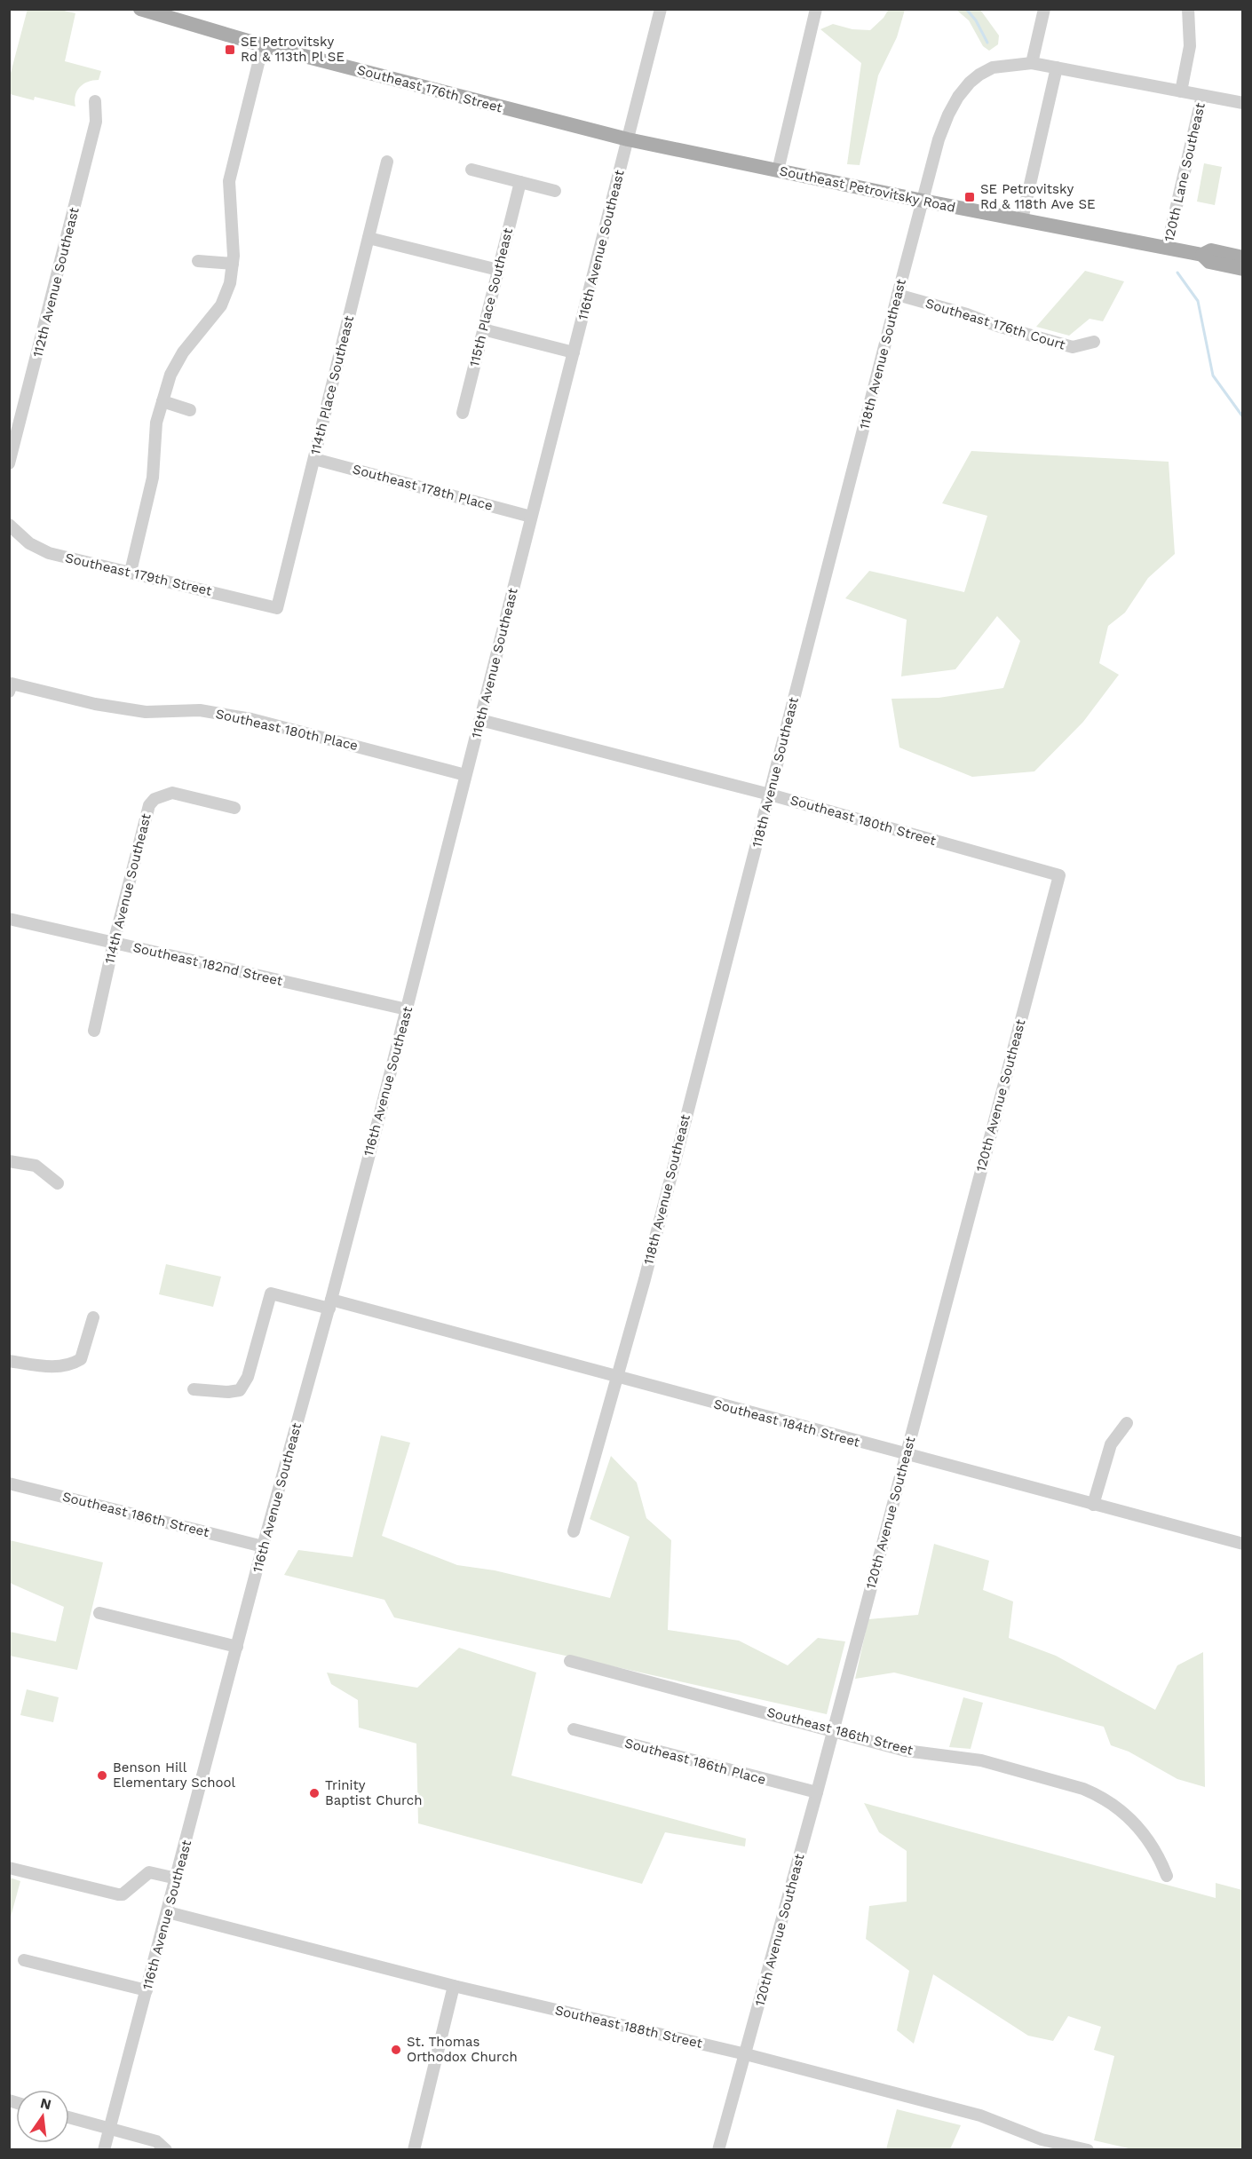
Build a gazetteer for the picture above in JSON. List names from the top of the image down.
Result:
{
  "streets": {
    "main road": ["Southeast 176th Street", "Southeast Petrovitsky Road"],
    "street": [
      "120th Lane Southeast",
      "116th Avenue Southeast",
      "112th Avenue Southeast",
      "115th Place Southeast",
      "Southeast 176th Court",
      "118th Avenue Southeast",
      "114th Place Southeast",
      "Southeast 178th Place",
      "Southeast 179th Street",
      "Southeast 180th Place",
      "Southeast 180th Street",
      "114th Avenue Southeast",
      "Southeast 182nd Street",
      "120th Avenue Southeast",
      "Southeast 184th Street",
      "Southeast 186th Street",
      "Southeast 186th Place",
      "Southeast 188th Street"
    ]
  },
  "crossings": [
    ["Southeast 176th Street", "Southeast Petrovitsky Road"],
    ["Southeast 176th Street", "116th Avenue Southeast"],
    ["120th Lane Southeast", "Southeast Petrovitsky Road"],
    ["120th Lane Southeast", "118th Avenue Southeast"],
    ["Southeast Petrovitsky Road", "116th Avenue Southeast"],
    ["Southeast Petrovitsky Road", "118th Avenue Southeast"],
    ["116th Avenue Southeast", "Southeast 178th Place"],
    ["116th Avenue Southeast", "Southeast 180th Place"],
    ["116th Avenue Southeast", "Southeast 180th Street"],
    ["116th Avenue Southeast", "Southeast 182nd Street"],
    ["116th Avenue Southeast", "Southeast 184th Street"],
    ["116th Avenue Southeast", "Southeast 186th Street"],
    ["116th Avenue Southeast", "Southeast 188th Street"],
    ["Southeast 176th Court", "118th Avenue Southeast"],
    ["118th Avenue Southeast", "Southeast 180th Street"],
    ["118th Avenue Southeast", "Southeast 184th Street"],
    ["114th Place Southeast", "Southeast 178th Place"],
    ["114th Place Southeast", "Southeast 179th Street"],
    ["Southeast 180th Street", "120th Avenue Southeast"],
    ["114th Avenue Southeast", "Southeast 182nd Street"],
    ["120th Avenue Southeast", "Southeast 184th Street"],
    ["120th Avenue Southeast", "Southeast 186th Street"],
    ["120th Avenue Southeast", "Southeast 186th Place"],
    ["120th Avenue Southeast", "Southeast 188th Street"]
  ],
  "places": {
    "transit": ["SE Petrovitsky Rd & 113th Pl SE", "SE Petrovitsky Rd & 118th Ave SE"],
    "other": ["Benson Hill Elementary School", "Trinity Baptist Church", "St. Thomas Orthodox Church"]
  },
  "north": "top"
}
